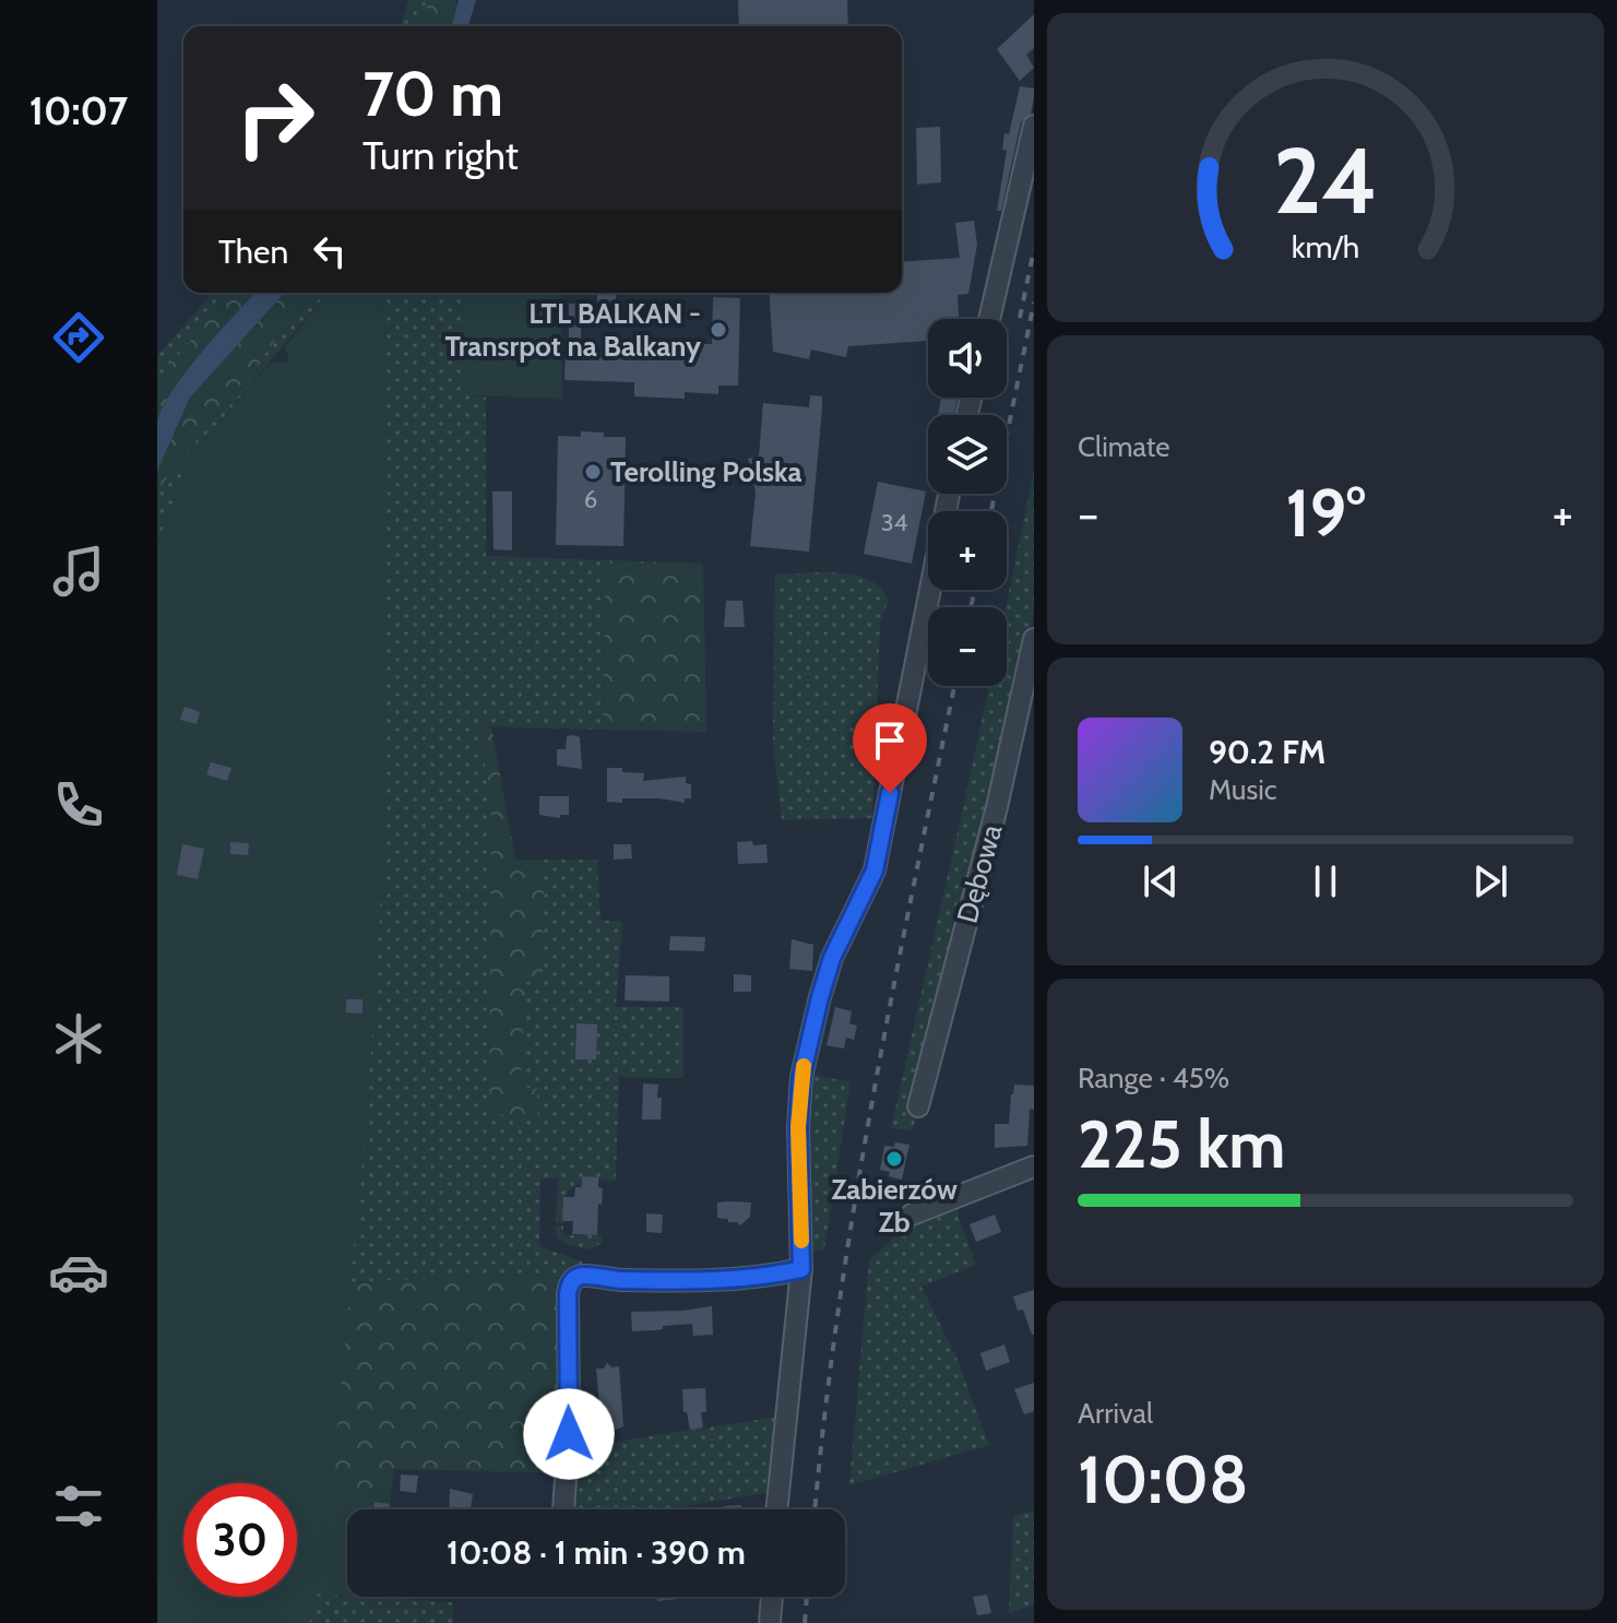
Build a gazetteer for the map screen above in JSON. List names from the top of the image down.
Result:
{
  "streets": {
    "street": ["Dębowa"]
  },
  "places": ["LTL BALKAN - Transrpot na Balkany", "Terolling Polska", "Zabierzów Zb"],
  "house_numbers": ["6", "34"],
  "page": {
    "tabs": "10:07",
    "turn": ["70 m", "Turn right"],
    "then": "Then",
    "map_buttons": ["+", "−"],
    "tile": [
      "Climate",
      ["Range · 45%", "225 km"],
      ["Arrival", "10:08"]
    ],
    "heat": ["−", "19°", "+"],
    "song": ["90.2 FM", "Music"],
    "limit": "30",
    "trip": "10:08 · 1 min · 390 m",
    "gauge": ["24", "km/h"]
  }
}
